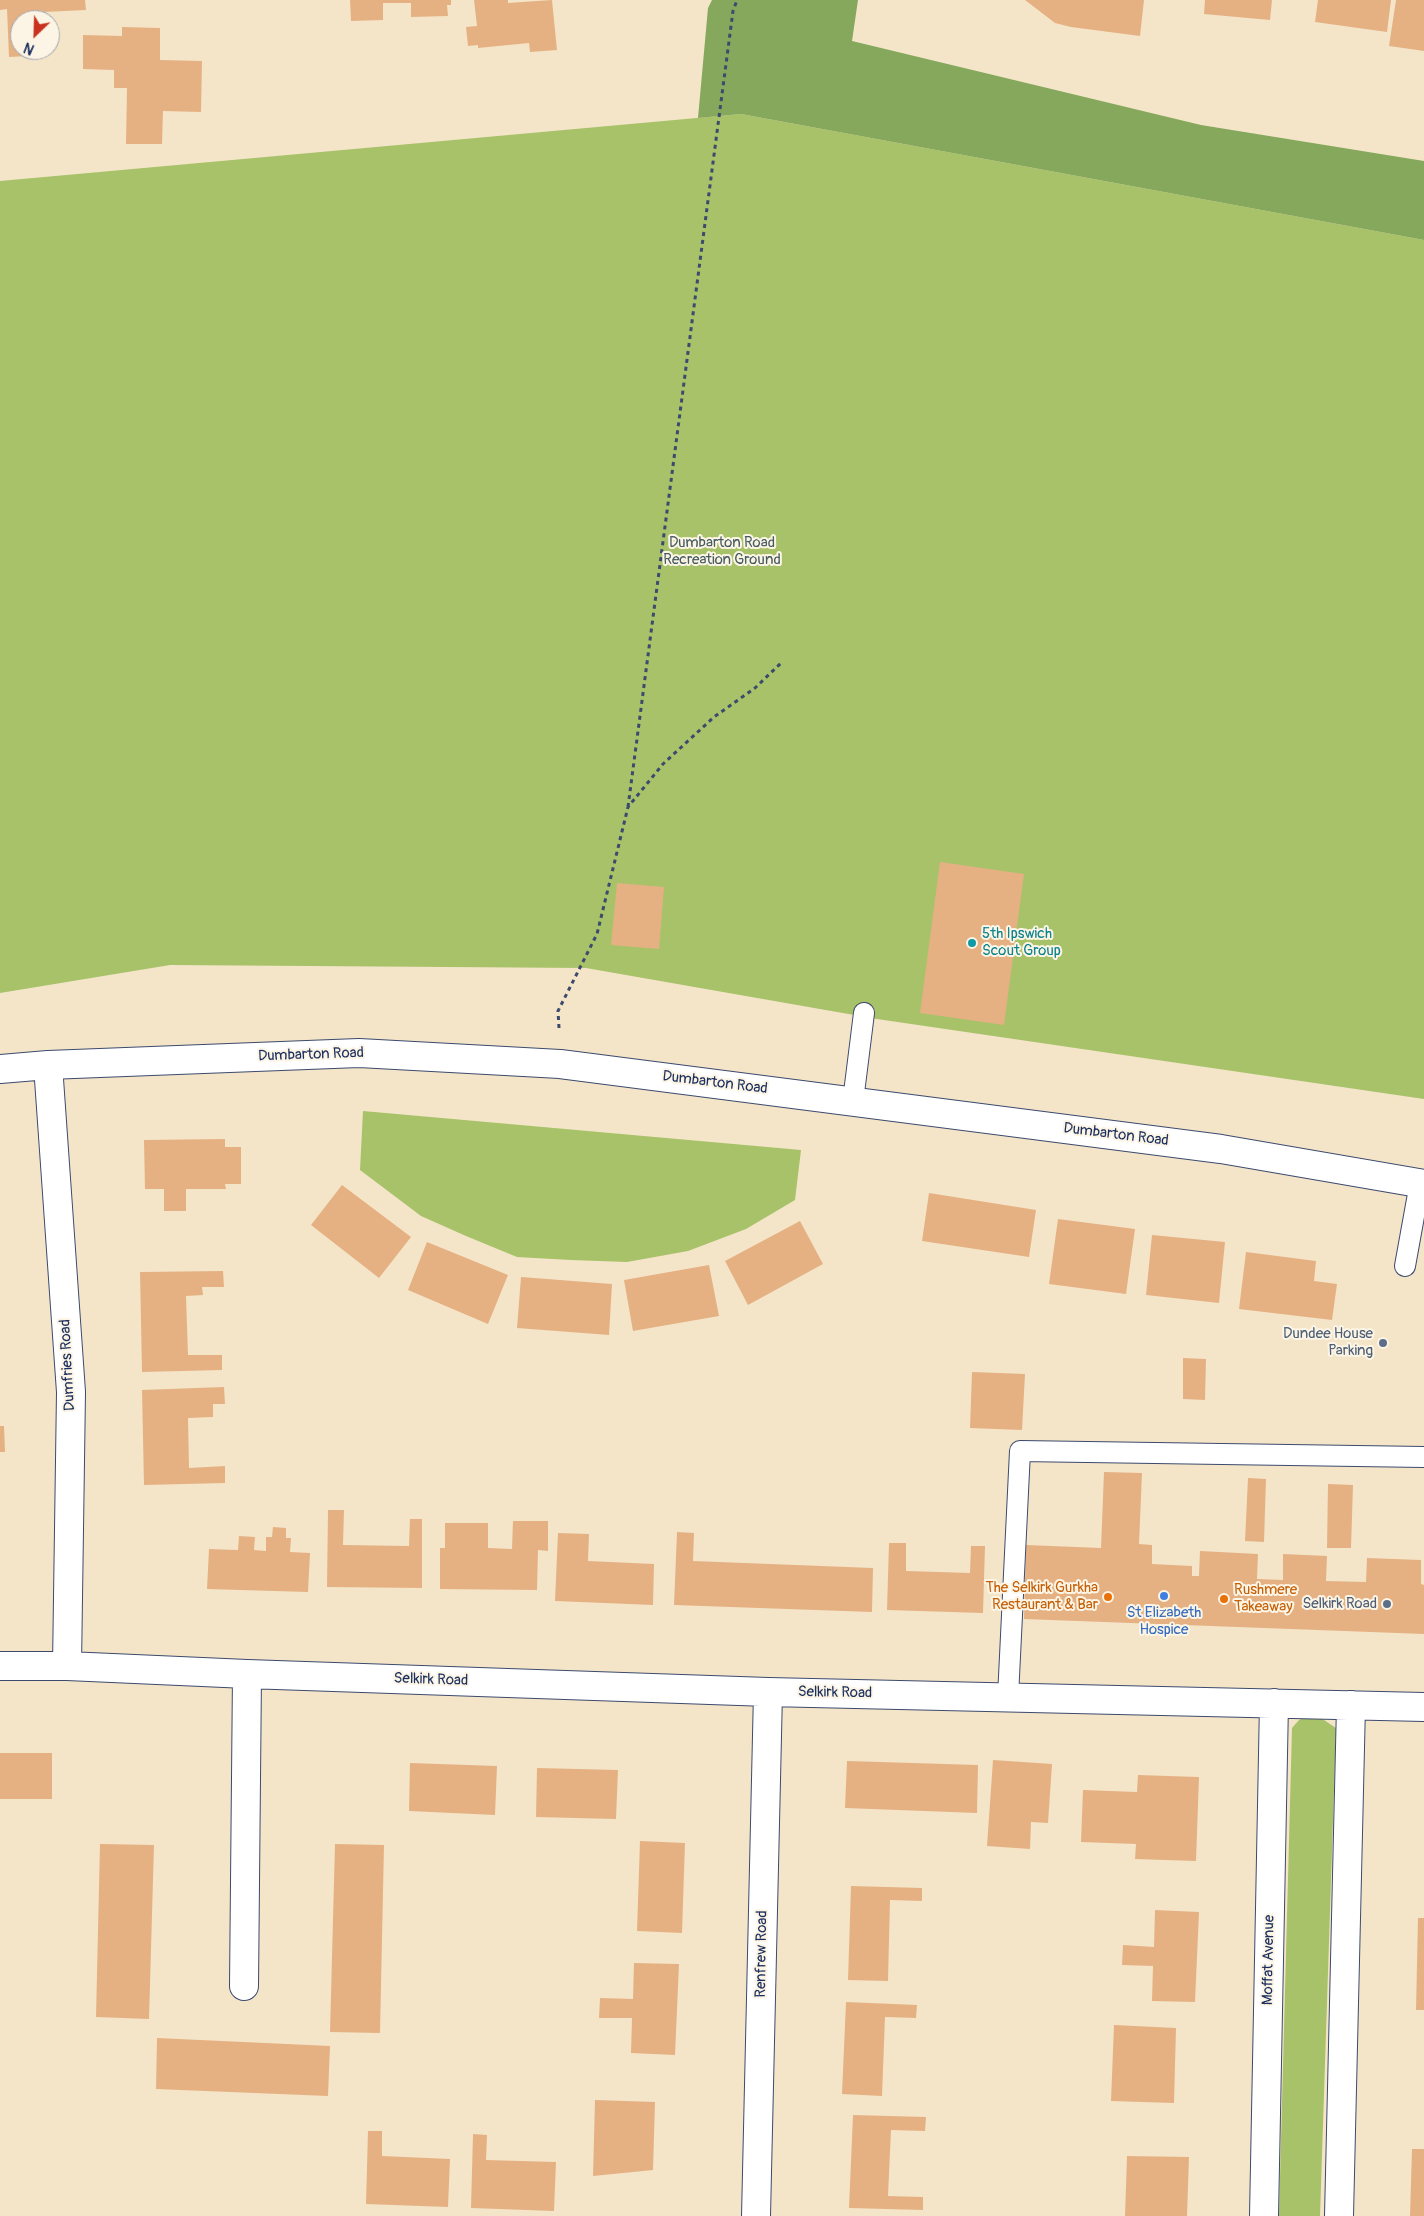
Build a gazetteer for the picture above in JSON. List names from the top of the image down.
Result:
{
  "streets": {
    "street": [
      "Dumbarton Road",
      "Dumfries Road",
      "Selkirk Road",
      "Renfrew Road",
      "Moffat Avenue"
    ]
  },
  "crossings": [
    ["Dumbarton Road", "Dumfries Road"],
    ["Dumfries Road", "Selkirk Road"],
    ["Selkirk Road", "Renfrew Road"],
    ["Selkirk Road", "Moffat Avenue"]
  ],
  "parks": ["Dumbarton Road Recreation Ground"],
  "places": [
    "5th Ipswich Scout Group",
    "Dundee House Parking",
    "St Elizabeth Hospice",
    "The Selkirk Gurkha Restaurant & Bar",
    "Rushmere Takeaway",
    "Selkirk Road"
  ],
  "north": "bottom left"
}
